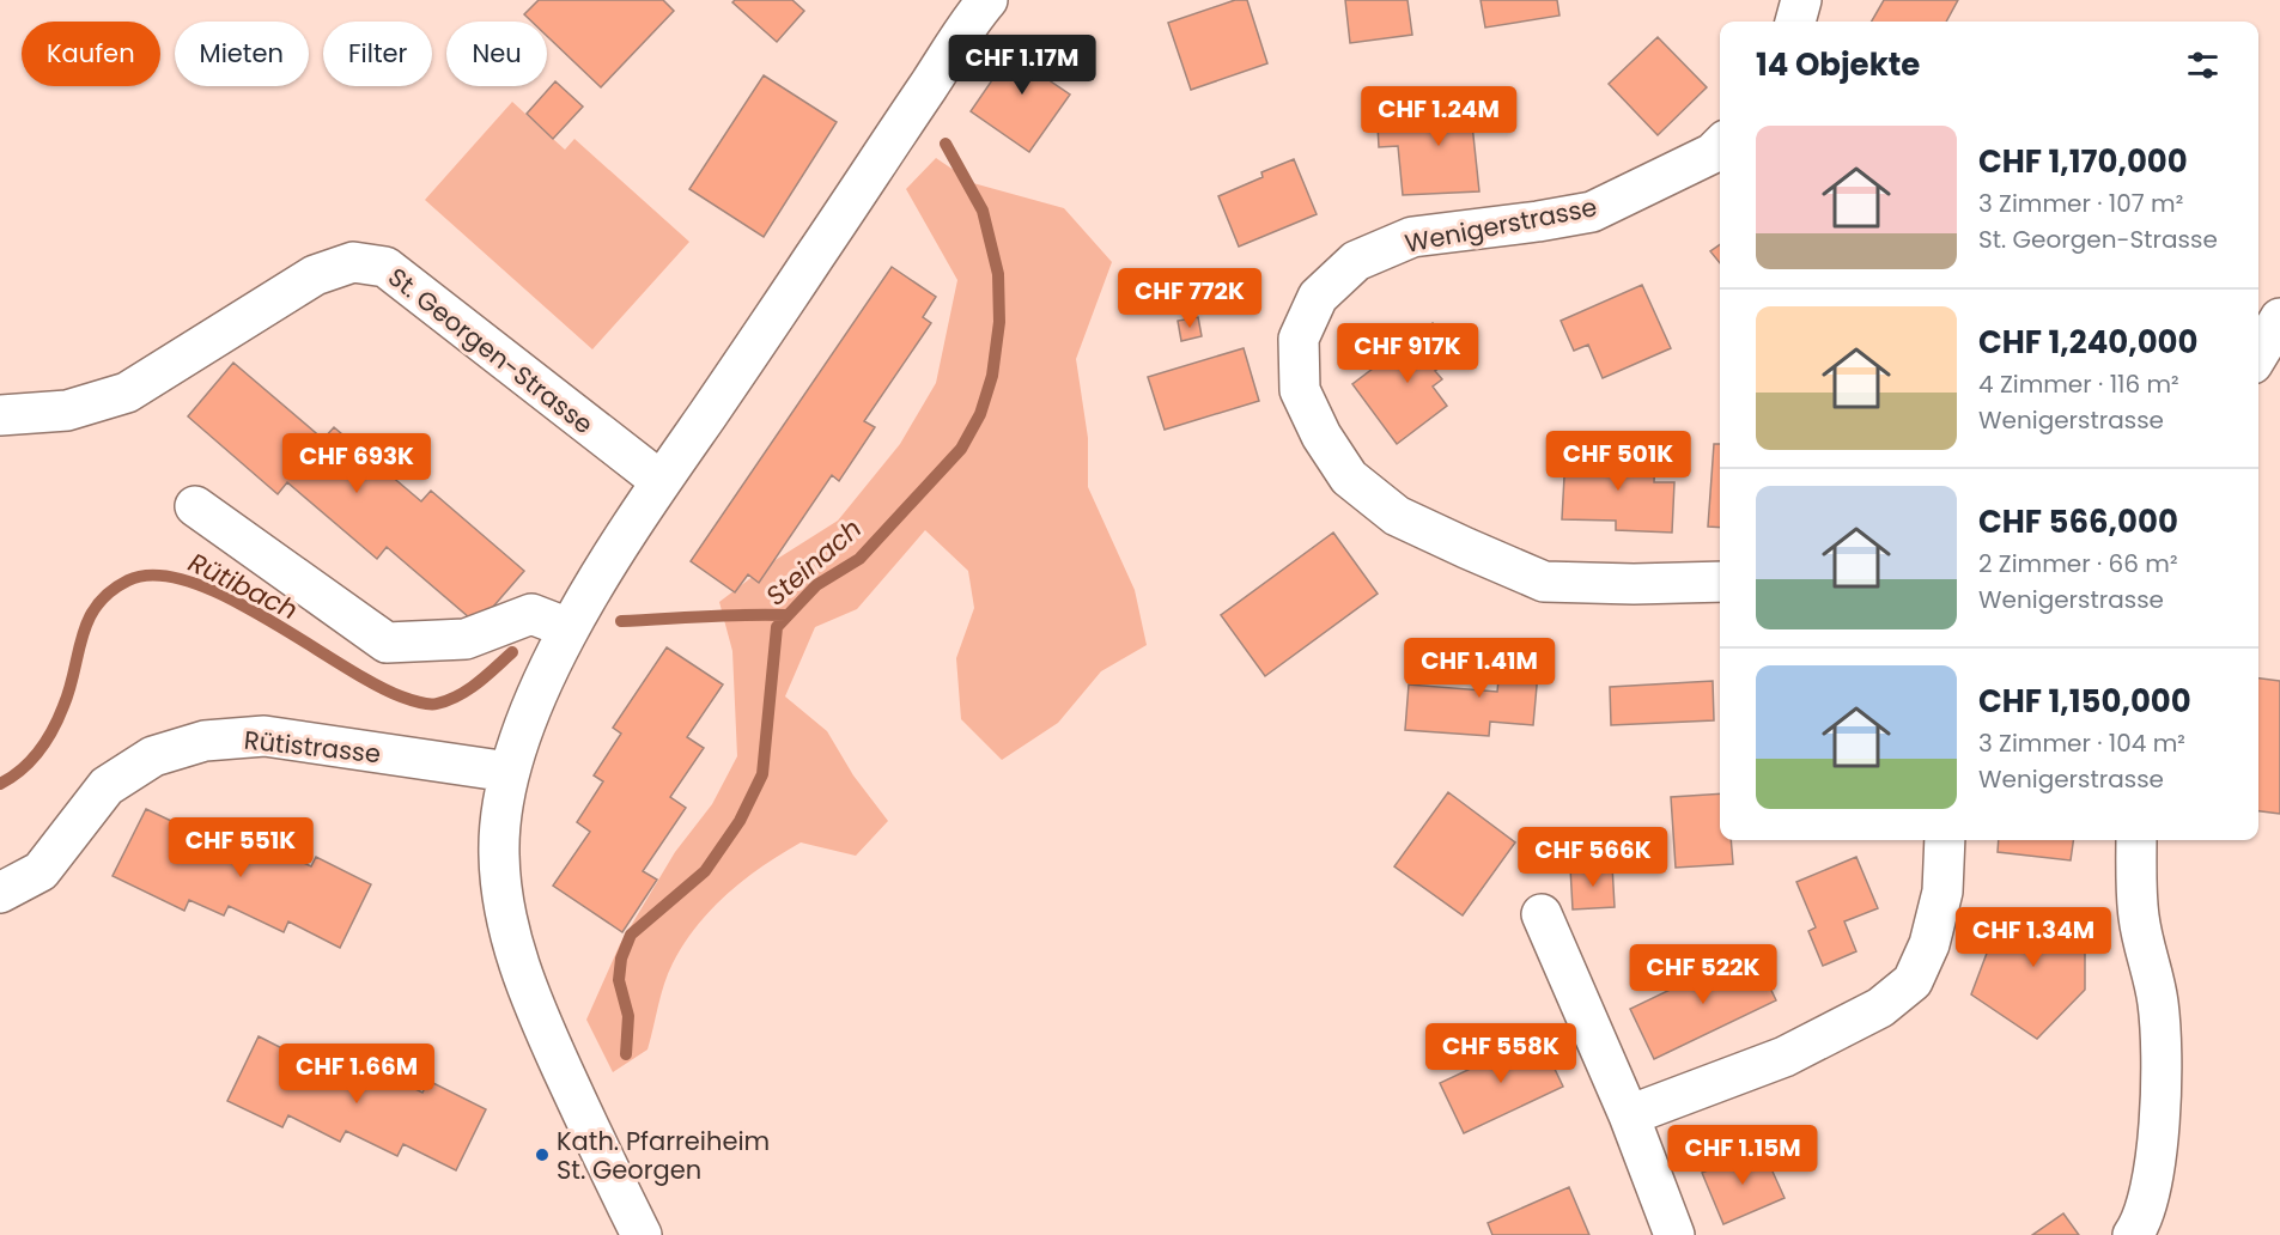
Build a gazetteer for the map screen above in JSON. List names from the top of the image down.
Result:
{
  "streets": {
    "street": ["Wenigerstrasse", "St. Georgen-Strasse", "Rütistrasse"]
  },
  "water": ["Steinach", "Rütibach"],
  "places": ["Kath. Pfarreiheim St. Georgen"],
  "page": {
    "chip": [
      "Kaufen",
      "Mieten",
      "Filter",
      "Neu"
    ],
    "heading": "14 Objekte",
    "price": [
      "CHF 1.17M",
      "CHF 1.24M",
      "CHF 772K",
      "CHF 917K",
      "CHF 501K",
      "CHF 693K",
      "CHF 1.41M",
      "CHF 551K",
      "CHF 566K",
      "CHF 1.34M",
      "CHF 522K",
      "CHF 558K",
      "CHF 1.66M",
      "CHF 1.15M"
    ],
    "list": [
      {
        "name": "CHF 1,170,000",
        "note": "3 Zimmer · 107 m² · St. Georgen-Strasse"
      },
      {
        "name": "CHF 1,240,000",
        "note": "4 Zimmer · 116 m² · Wenigerstrasse"
      },
      {
        "name": "CHF 566,000",
        "note": "2 Zimmer · 66 m² · Wenigerstrasse"
      },
      {
        "name": "CHF 1,150,000",
        "note": "3 Zimmer · 104 m² · Wenigerstrasse"
      }
    ]
  }
}
